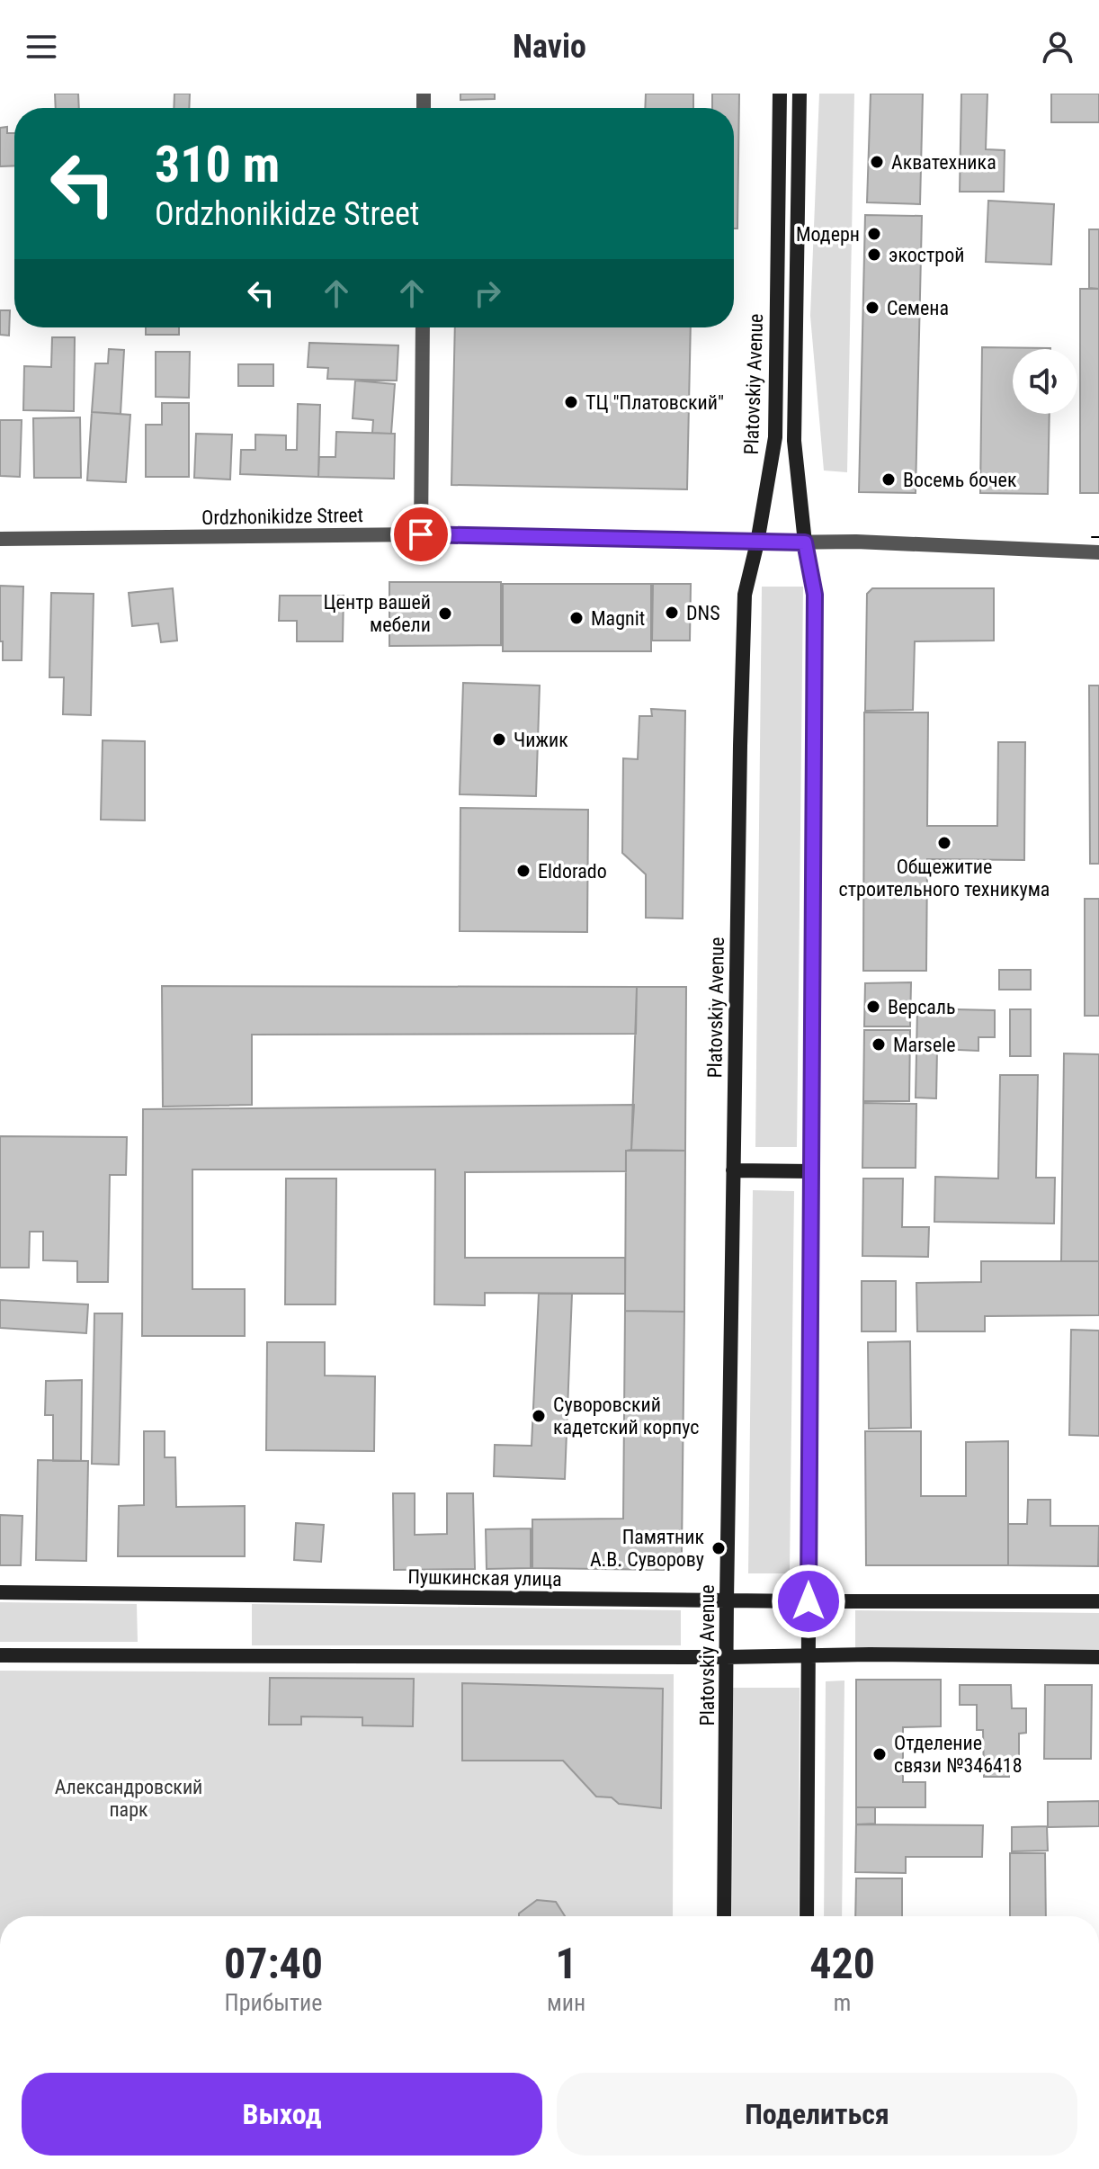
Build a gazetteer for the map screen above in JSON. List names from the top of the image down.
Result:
{
  "streets": {
    "main road": ["Platovskiy Avenue", "Пушкинская улица"],
    "street": ["Ordzhonikidze Street"]
  },
  "crossings": [
    ["Platovskiy Avenue", "Ordzhonikidze Street"],
    ["Platovskiy Avenue", "Пушкинская улица"]
  ],
  "parks": ["Александровский парк"],
  "places": [
    "Акватехника",
    "Модерн",
    "экострой",
    "Семена",
    "ТЦ \"Платовский\"",
    "Восемь бочек",
    "DNS",
    "Центр вашей мебели",
    "Magnit",
    "Чижик",
    "Общежитие строительного техникума",
    "Eldorado",
    "Версаль",
    "Marsele",
    "Суворовский кадетский корпус",
    "Памятник А.В. Суворову",
    "Отделение связи №346418"
  ],
  "page": {
    "header": "Navio",
    "turn": ["310 m", "Ordzhonikidze Street"],
    "eta": [
      "07:40",
      "Прибытие",
      "1",
      "мин",
      "420",
      "m"
    ],
    "buttons": ["Выход", "Поделиться"]
  }
}
